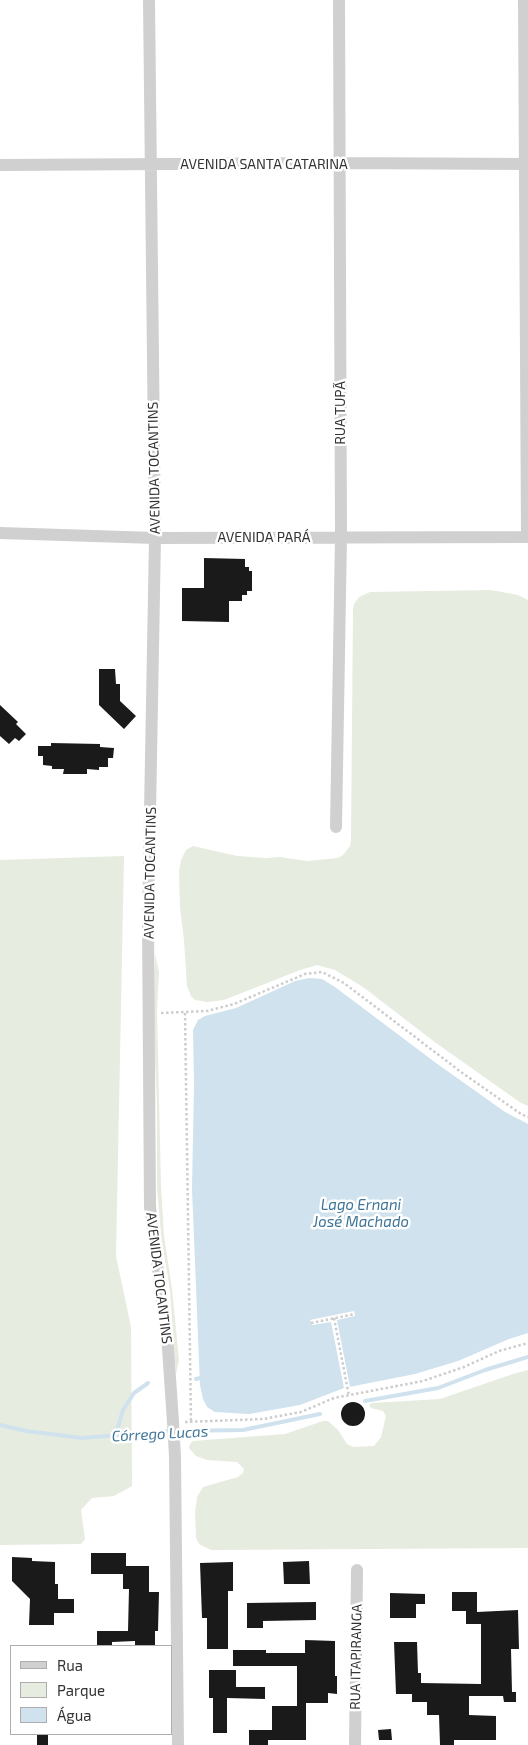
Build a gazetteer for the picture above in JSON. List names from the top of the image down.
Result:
{
  "streets": {
    "street": [
      "AVENIDA SANTA CATARINA",
      "RUA TUPÃ",
      "AVENIDA TOCANTINS",
      "AVENIDA PARÁ",
      "RUA ITAPIRANGA"
    ]
  },
  "crossings": [
    ["AVENIDA SANTA CATARINA", "RUA TUPÃ"],
    ["AVENIDA SANTA CATARINA", "AVENIDA TOCANTINS"],
    ["RUA TUPÃ", "AVENIDA PARÁ"],
    ["AVENIDA TOCANTINS", "AVENIDA PARÁ"]
  ],
  "water": ["Lago Ernani José Machado", "Córrego Lucas"],
  "legend": ["Rua", "Parque", "Água"]
}
